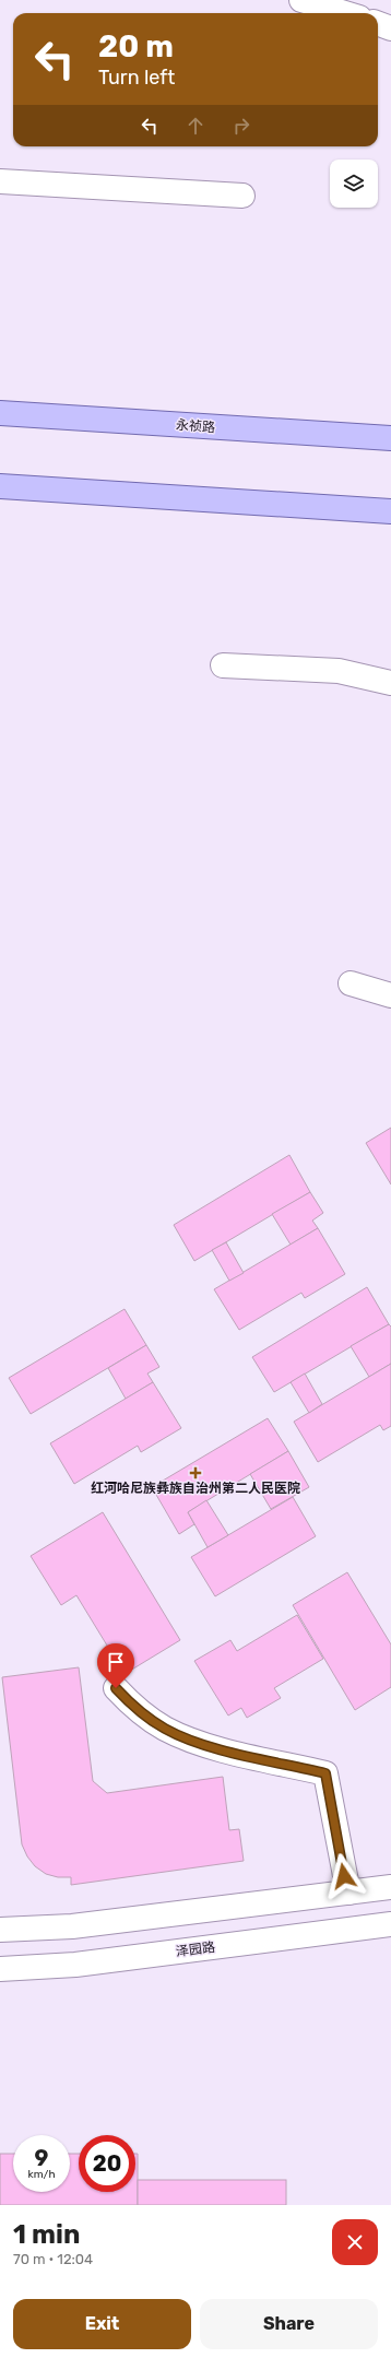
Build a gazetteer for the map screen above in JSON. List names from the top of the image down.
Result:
{
  "streets": {
    "main road": ["永祯路"],
    "street": ["泽园路"]
  },
  "places": {
    "health": ["红河哈尼族彝族自治州第二人民医院"]
  },
  "page": {
    "turn": ["20 m", "Turn left"],
    "speed": "9 km/h",
    "limit": "20",
    "heading": ["1 min", "70 m · 12:04"],
    "buttons": ["Exit", "Share"]
  }
}
